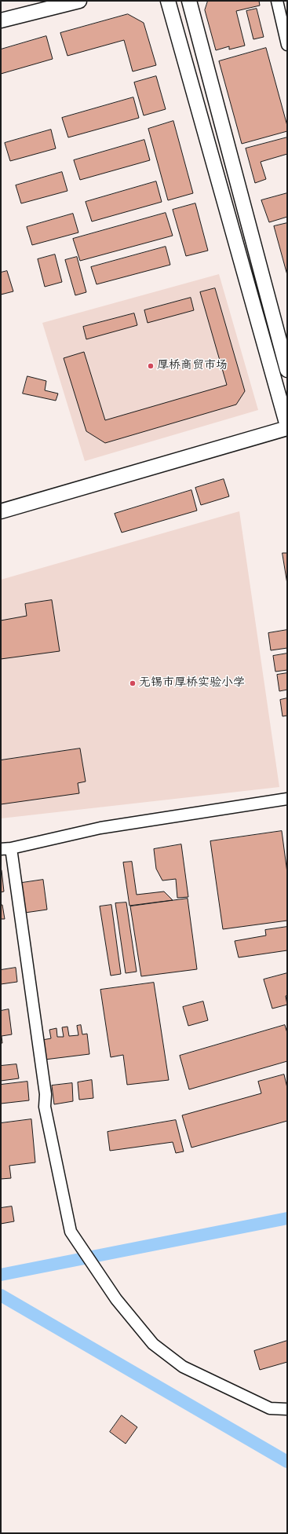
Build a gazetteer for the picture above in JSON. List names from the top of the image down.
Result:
{
  "places": ["厚桥商贸市场", "无锡市厚桥实验小学"]
}
